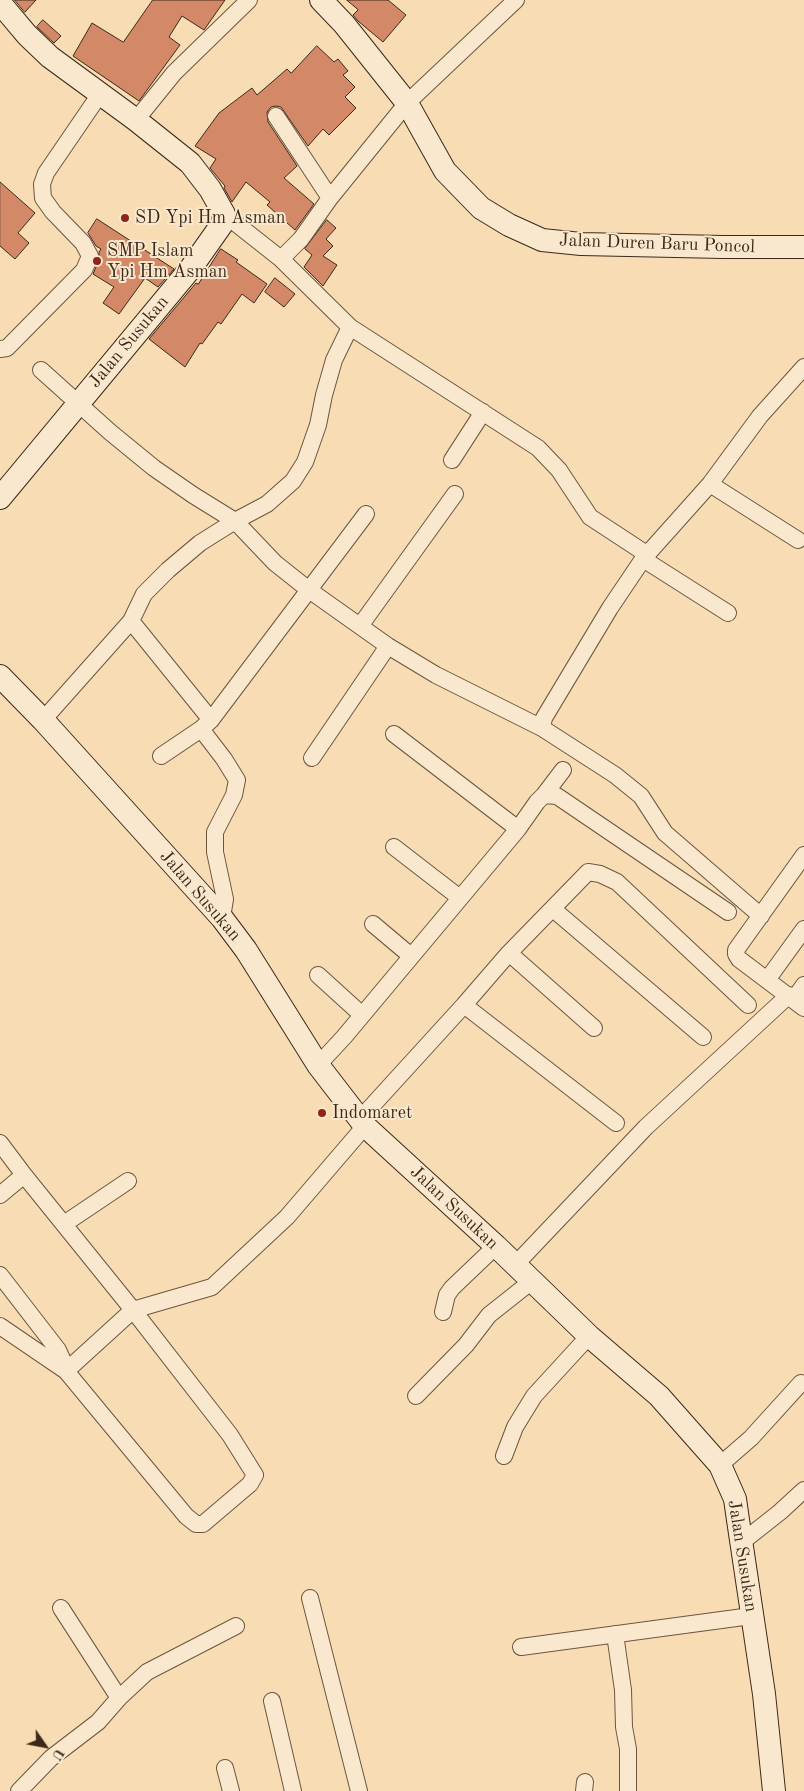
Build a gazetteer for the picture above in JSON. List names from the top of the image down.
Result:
{
  "streets": {
    "street": ["Jalan Duren Baru Poncol", "Jalan Susukan"]
  },
  "places": ["SD Ypi Hm Asman", "SMP Islam Ypi Hm Asman", "Indomaret"],
  "north": "bottom right"
}
